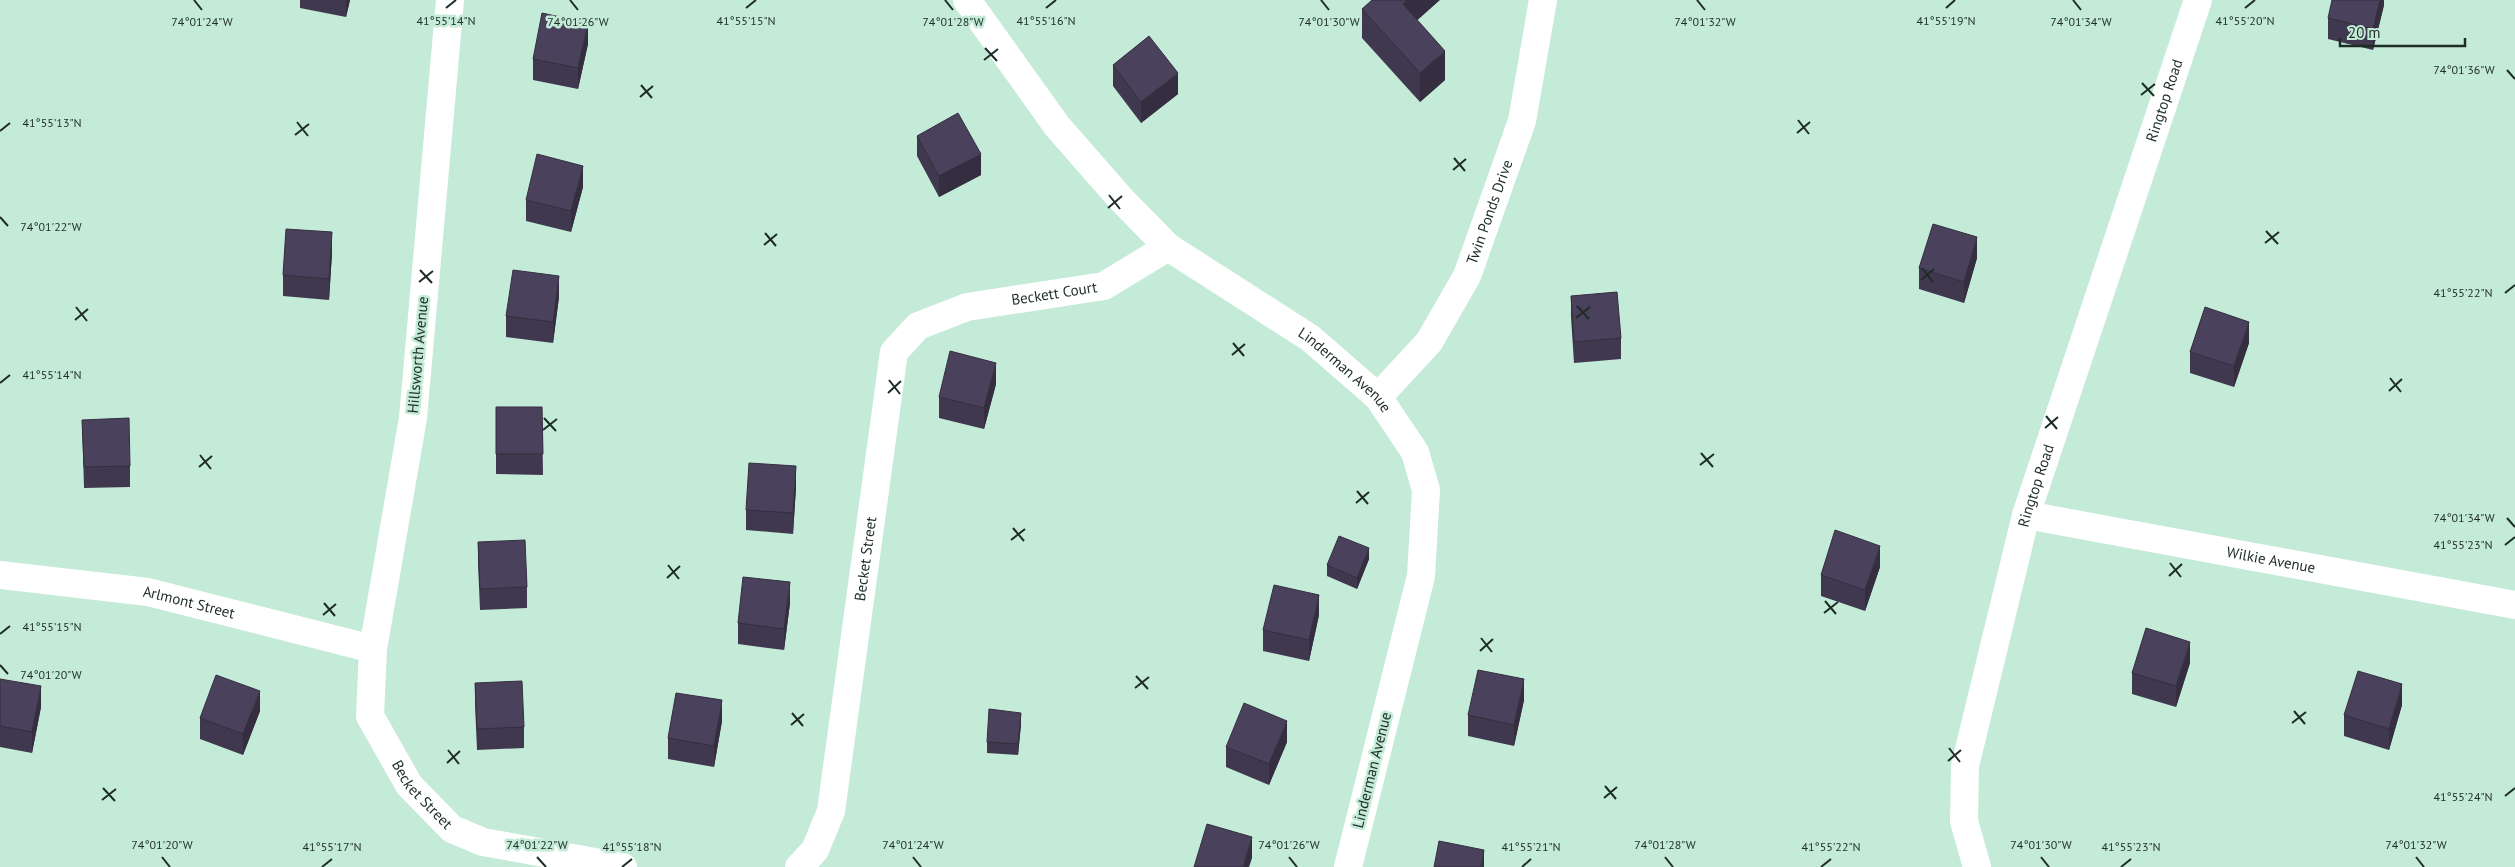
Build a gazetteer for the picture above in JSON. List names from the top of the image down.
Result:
{
  "streets": {
    "street": [
      "Ringtop Road",
      "Twin Ponds Drive",
      "Beckett Court",
      "Hillsworth Avenue",
      "Linderman Avenue",
      "Becket Street",
      "Wilkie Avenue",
      "Arlmont Street"
    ]
  },
  "crossings": [
    ["Ringtop Road", "Wilkie Avenue"],
    ["Twin Ponds Drive", "Linderman Avenue"],
    ["Beckett Court", "Linderman Avenue"],
    ["Beckett Court", "Becket Street"],
    ["Hillsworth Avenue", "Becket Street"],
    ["Hillsworth Avenue", "Arlmont Street"],
    ["Becket Street", "Arlmont Street"]
  ],
  "scale_bar": "20 m",
  "coordinates": [
    "41°55'14\"N",
    "41°55'15\"N",
    "41°55'16\"N",
    "41°55'19\"N",
    "41°55'20\"N",
    "74°01'24\"W",
    "74°01'26\"W",
    "74°01'28\"W",
    "74°01'30\"W",
    "74°01'32\"W",
    "74°01'34\"W",
    "74°01'36\"W",
    "41°55'13\"N",
    "74°01'22\"W",
    "41°55'22\"N",
    "41°55'23\"N",
    "74°01'20\"W",
    "41°55'24\"N",
    "41°55'17\"N",
    "41°55'18\"N",
    "41°55'21\"N"
  ]
}
